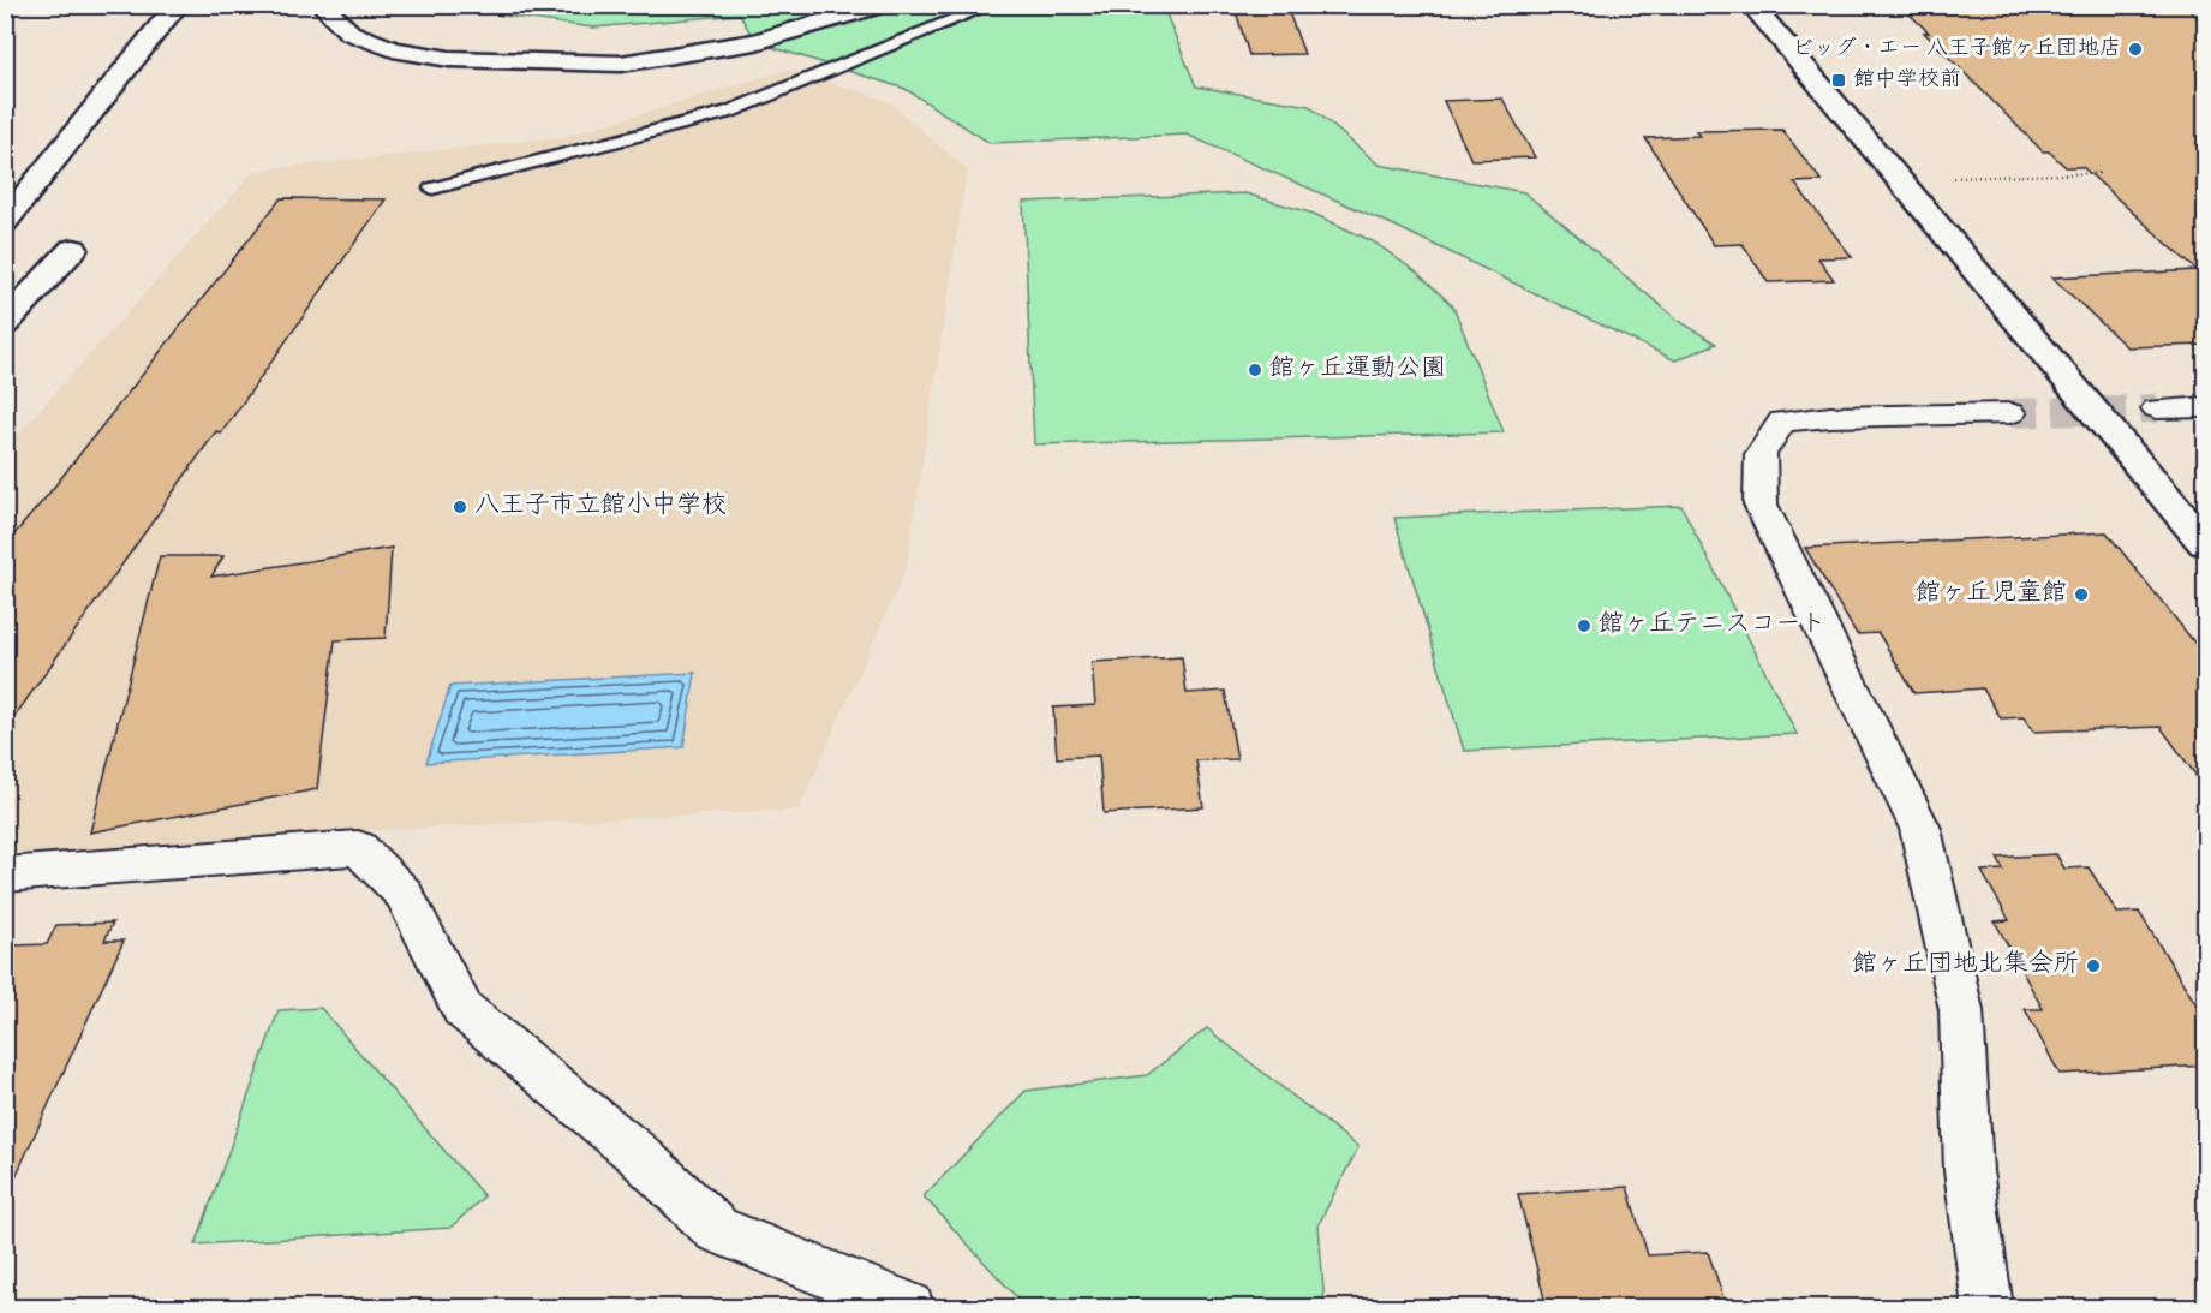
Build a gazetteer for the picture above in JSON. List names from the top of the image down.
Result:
{
  "places": {
    "other": [
      "ビッグ・エー 八王子館ヶ丘団地店",
      "館ヶ丘運動公園",
      "八王子市立館小中学校",
      "館ヶ丘児童館",
      "館ヶ丘テニスコート",
      "館ヶ丘団地北集会所"
    ],
    "transit": ["館中学校前"]
  }
}
